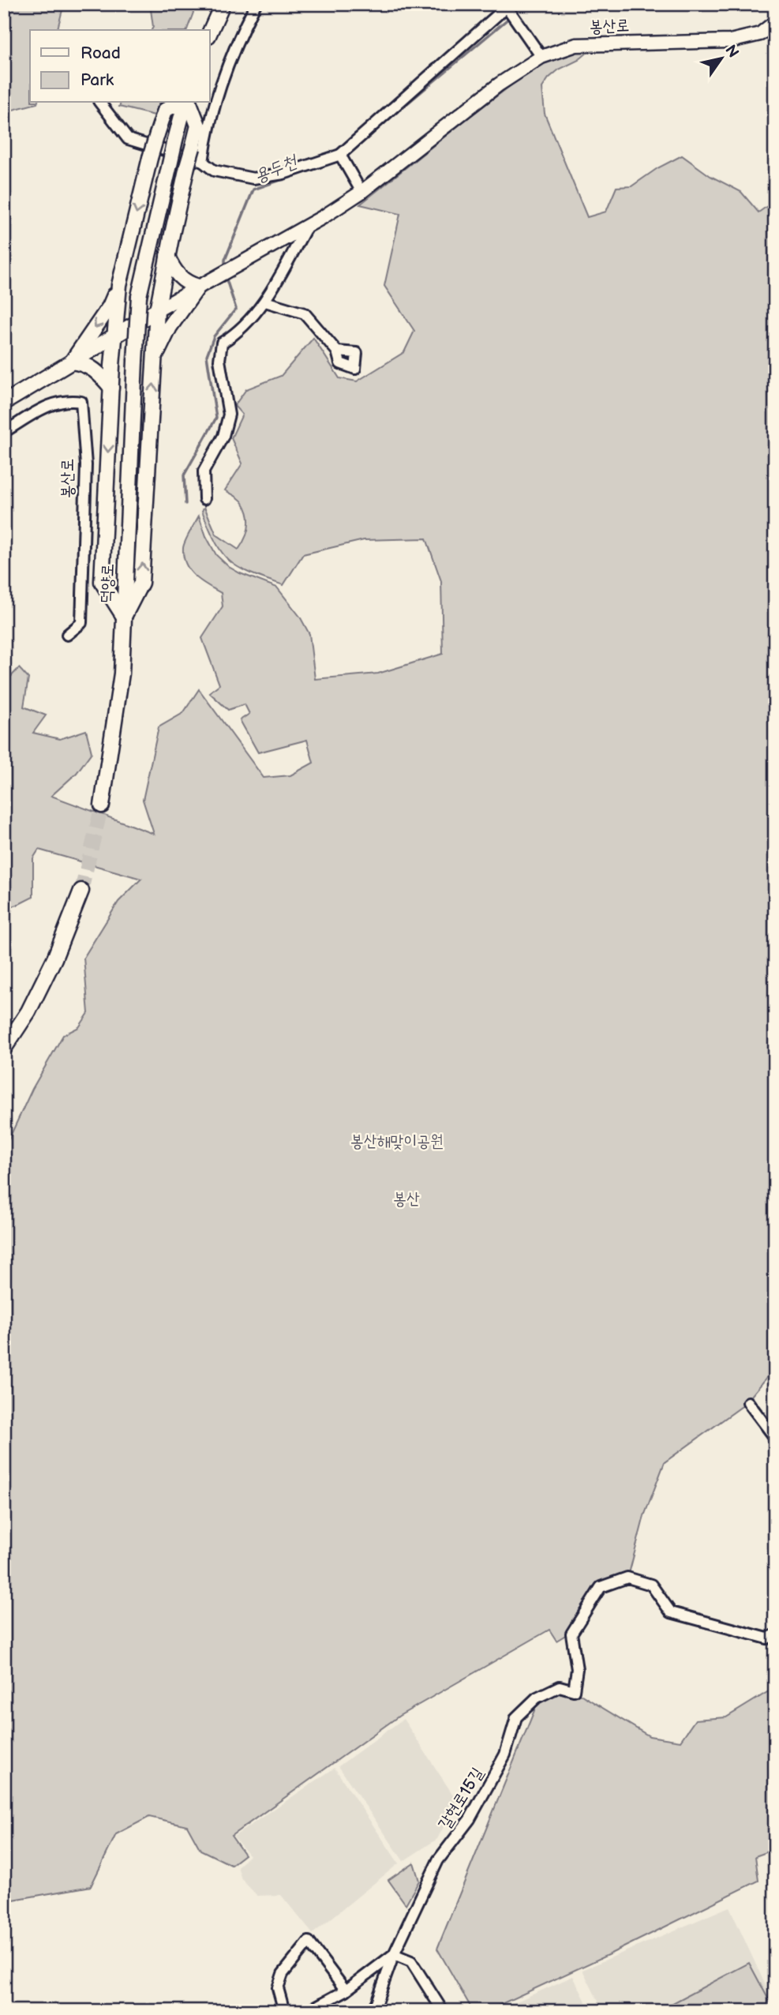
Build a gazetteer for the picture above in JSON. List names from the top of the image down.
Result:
{
  "streets": {
    "main road": ["봉산로", "덕양로"],
    "street": ["갈현로15길"]
  },
  "water": ["용두천"],
  "parks": ["봉산해맞이공원", "봉산"],
  "legend": ["Road", "Park"],
  "north": "top right"
}
